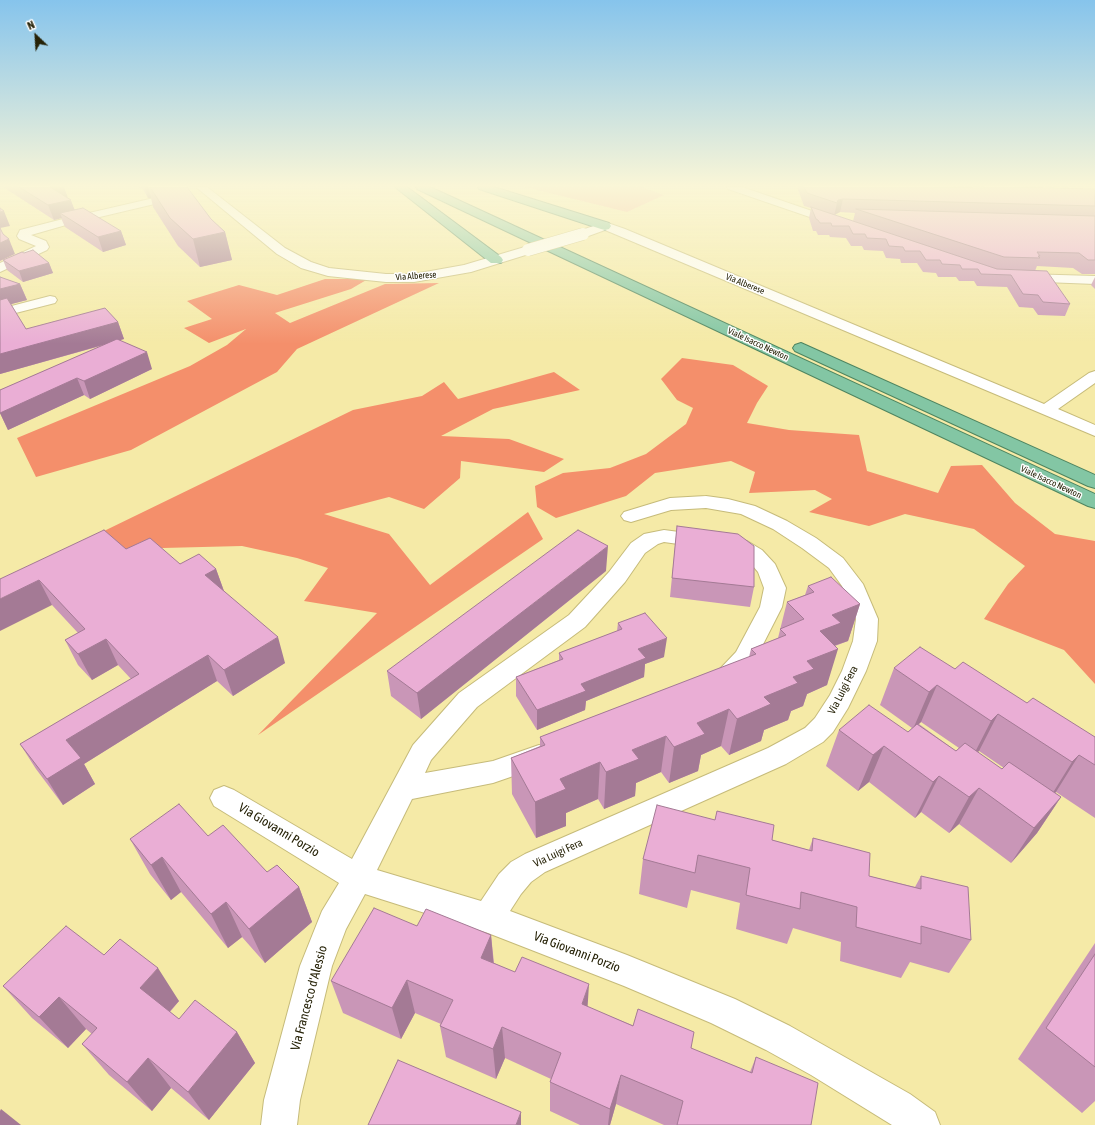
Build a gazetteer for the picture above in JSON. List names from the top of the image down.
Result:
{
  "streets": {
    "highway": ["Viale Isacco Newton"],
    "street": [
      "Via Alberese",
      "Via Luigi Fera",
      "Via Giovanni Porzio",
      "Via Francesco d'Alessio"
    ]
  },
  "crossings": [
    ["Via Luigi Fera", "Via Giovanni Porzio"],
    ["Via Giovanni Porzio", "Via Francesco d'Alessio"]
  ],
  "north": "top left"
}
